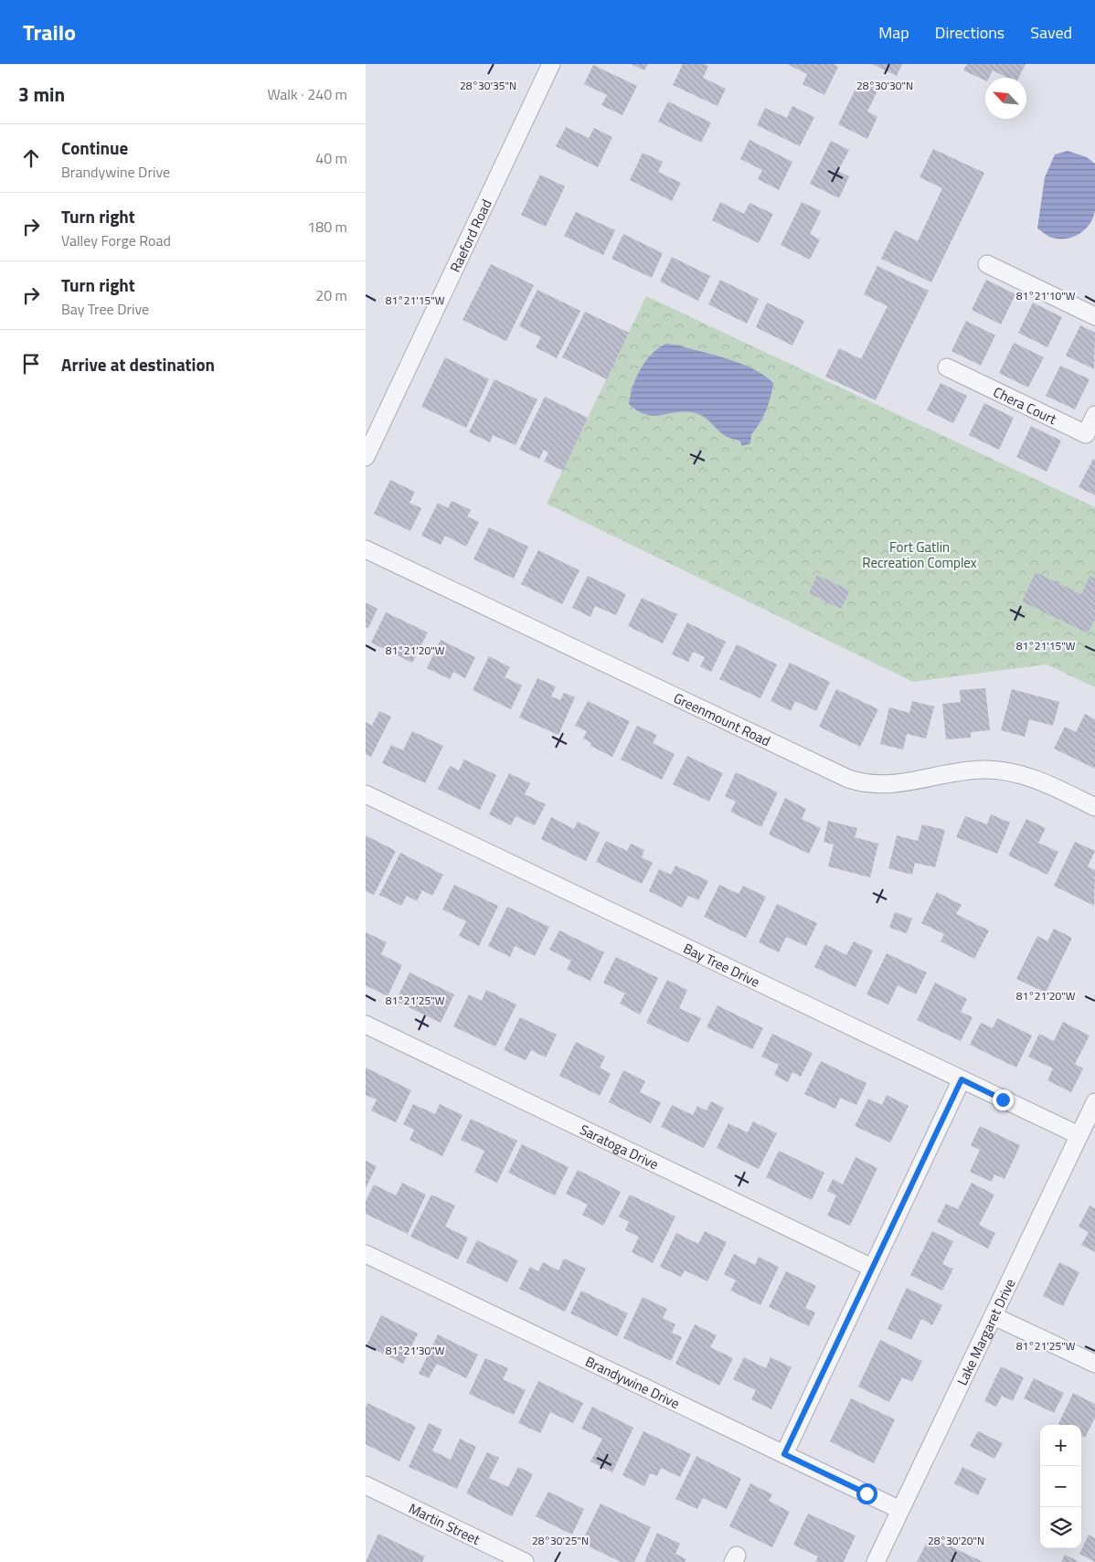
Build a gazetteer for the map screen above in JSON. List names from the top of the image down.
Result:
{
  "streets": {
    "street": [
      "Raeford Road",
      "Chera Court",
      "Greenmount Road",
      "Bay Tree Drive",
      "Saratoga Drive",
      "Lake Margaret Drive",
      "Brandywine Drive",
      "Martin Street"
    ]
  },
  "crossings": [
    ["Bay Tree Drive", "Lake Margaret Drive"],
    ["Lake Margaret Drive", "Brandywine Drive"]
  ],
  "parks": ["Fort Gatlin Recreation Complex"],
  "north": "top left",
  "page": {
    "header": "Trailo",
    "nav": ["Map", "Directions", "Saved"],
    "heading": ["3 min", "Walk · 240 m"],
    "list": [
      ["Continue", "Brandywine Drive", "40 m"],
      ["Turn right", "Valley Forge Road", "180 m"],
      ["Turn right", "Bay Tree Drive", "20 m"],
      "Arrive at destination"
    ],
    "map_buttons": ["+", "−"]
  },
  "coordinates": [
    "28°30'35\"N",
    "28°30'30\"N",
    "81°21'10\"W",
    "81°21'15\"W",
    "81°21'20\"W",
    "81°21'25\"W",
    "81°21'30\"W",
    "28°30'25\"N",
    "28°30'20\"N"
  ]
}
